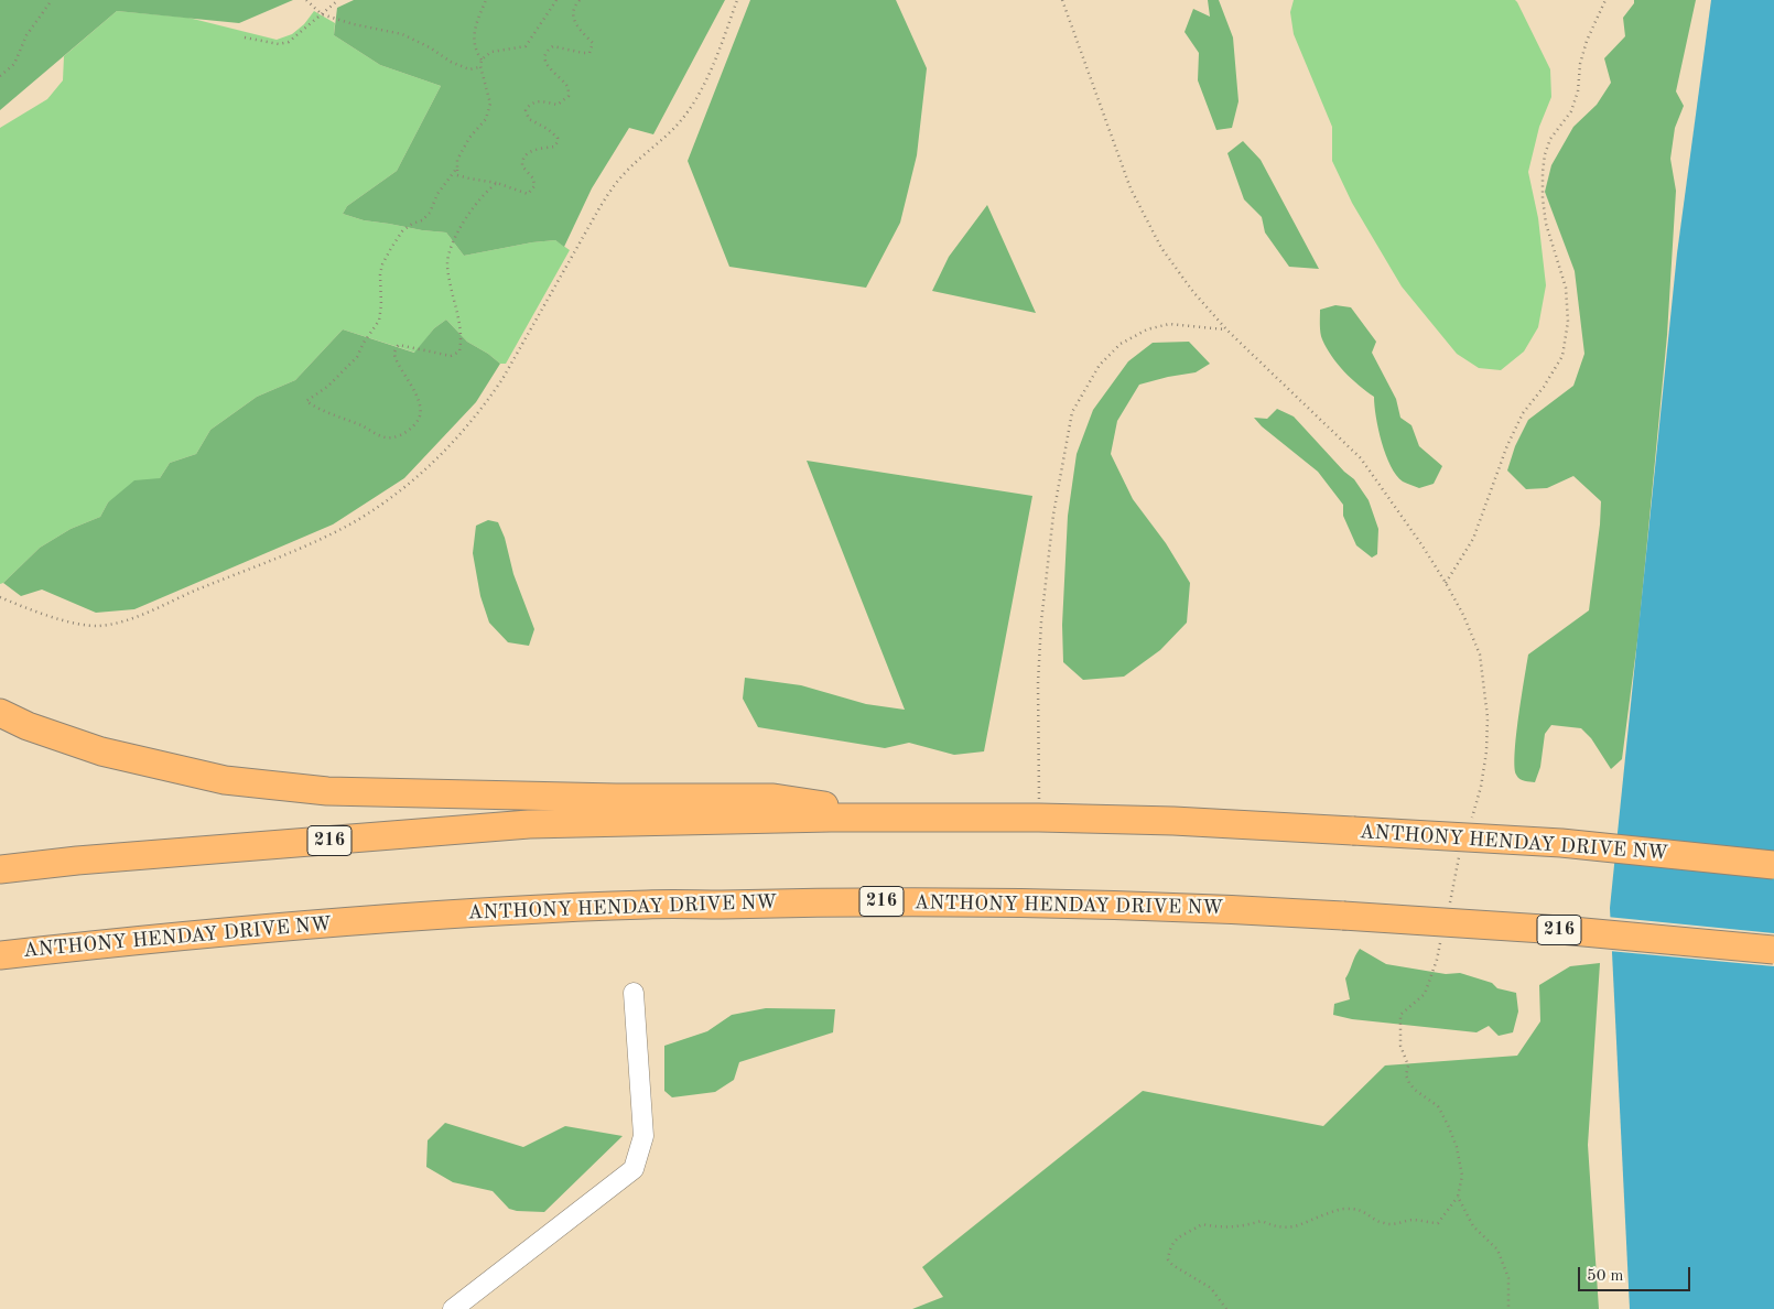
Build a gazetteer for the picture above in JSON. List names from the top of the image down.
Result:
{
  "streets": {
    "highway": ["216", "ANTHONY HENDAY DRIVE NW"]
  },
  "scale_bar": "50 m"
}
